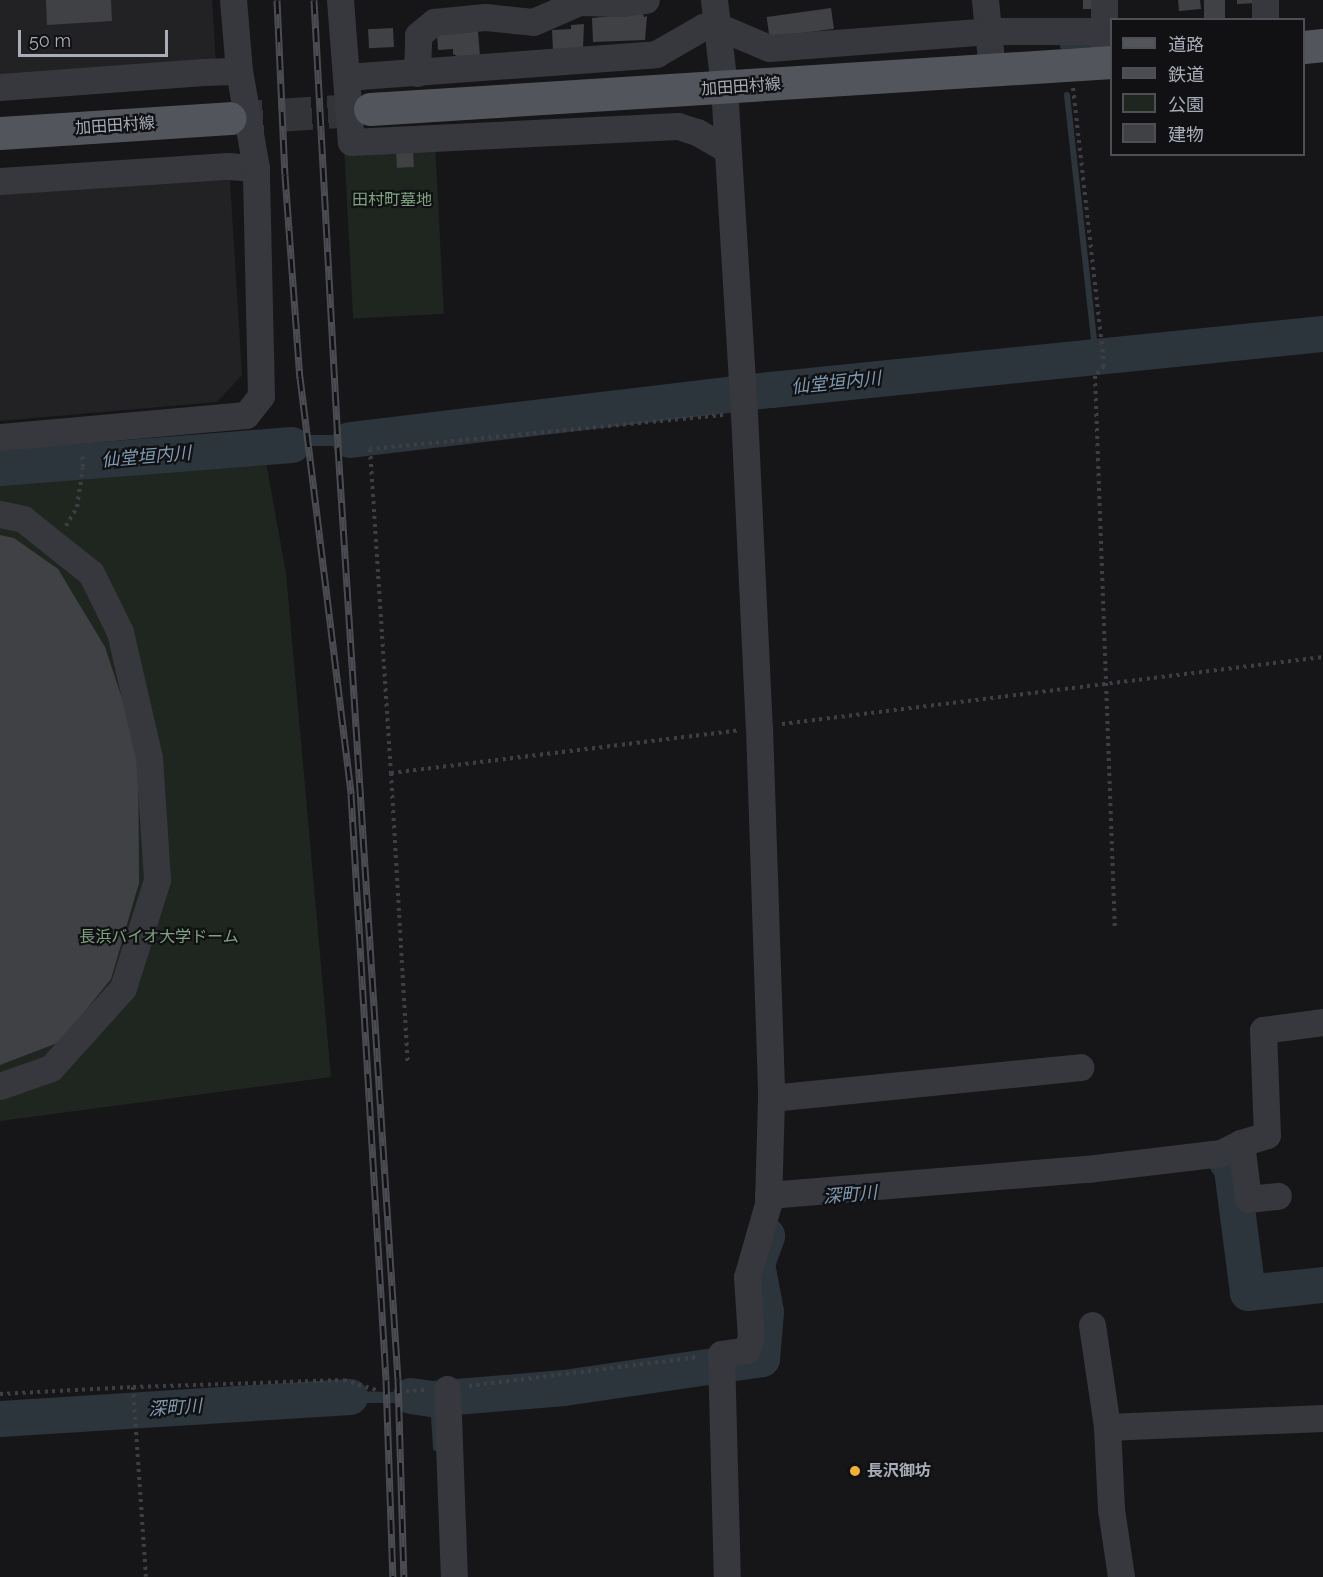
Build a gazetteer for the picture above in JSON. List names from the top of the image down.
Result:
{
  "streets": {
    "main road": ["加田田村線"]
  },
  "water": ["仙堂垣内川", "深町川"],
  "parks": ["田村町墓地", "長浜バイオ大学ドーム"],
  "places": ["長沢御坊"],
  "legend": [
    "道路",
    "鉄道",
    "公園",
    "建物"
  ],
  "scale_bar": "50 m"
}
